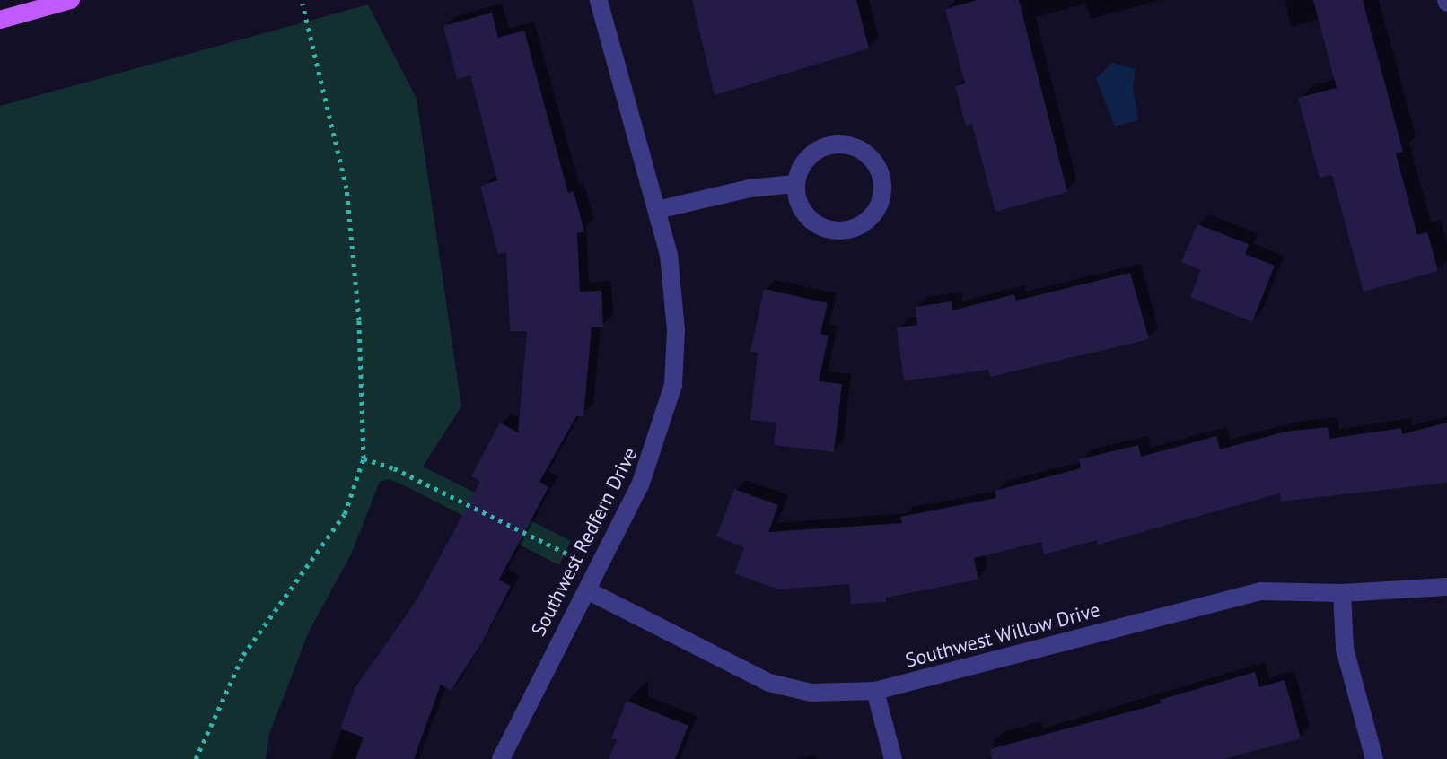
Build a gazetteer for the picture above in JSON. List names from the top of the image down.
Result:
{
  "streets": {
    "street": ["Southwest Redfern Drive", "Southwest Willow Drive"]
  },
  "crossings": [
    ["Southwest Redfern Drive", "Southwest Willow Drive"]
  ]
}
